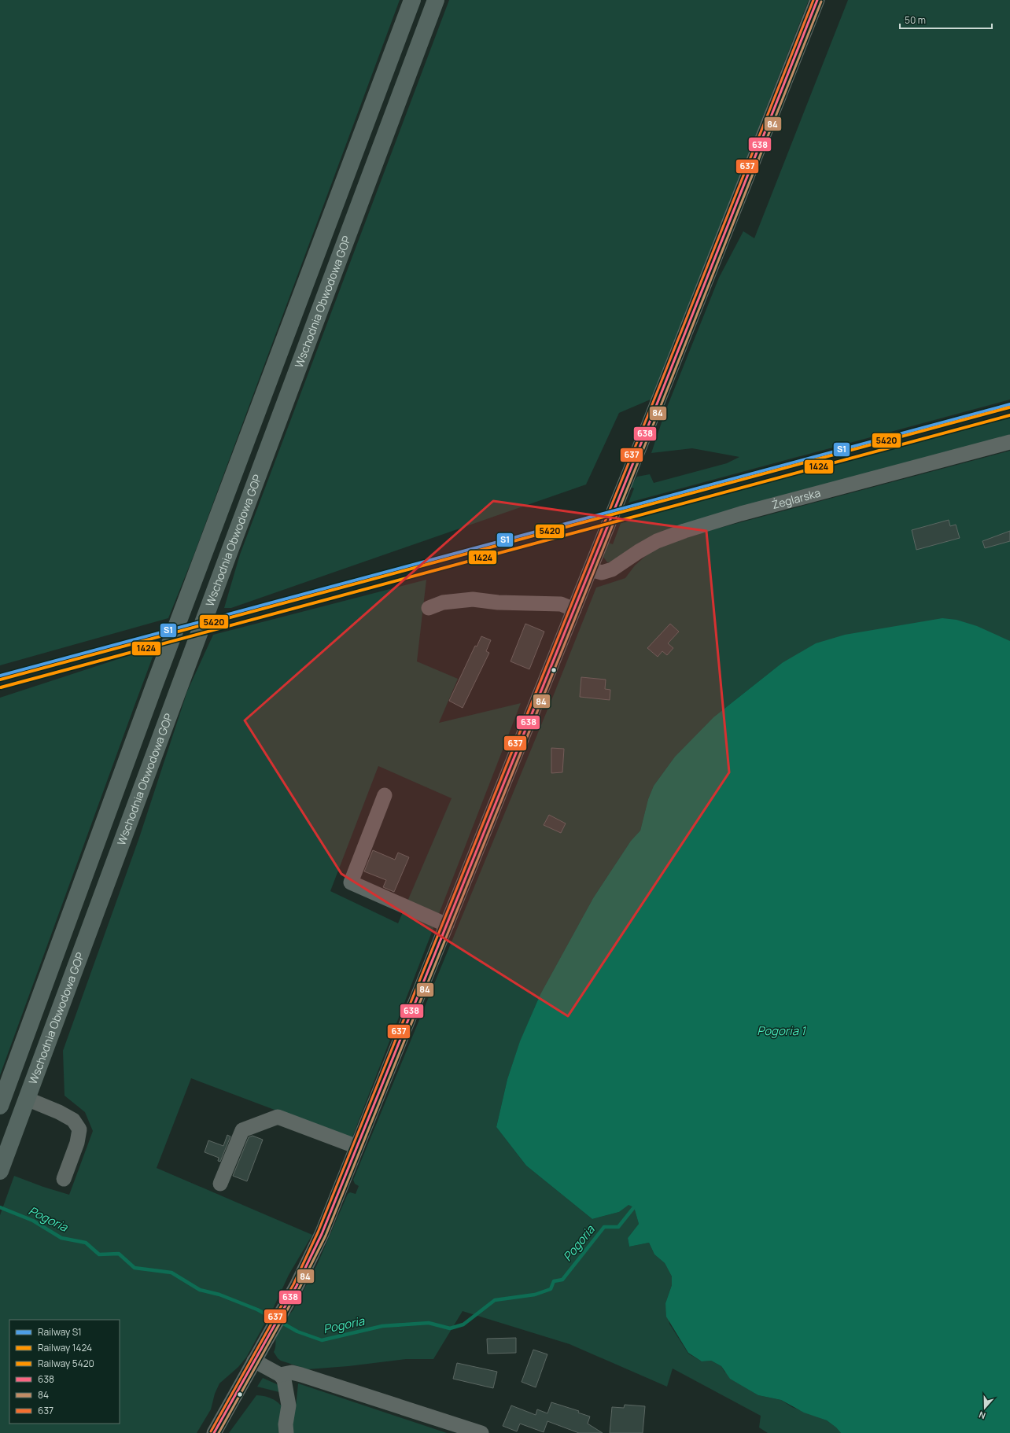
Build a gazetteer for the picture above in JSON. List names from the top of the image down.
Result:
{
  "streets": {
    "highway": ["Wschodnia Obwodowa GOP"],
    "street": ["Żeglarska"]
  },
  "water": ["Pogoria 1", "Pogoria"],
  "lines": [
    "transit line 638",
    "transit line 637",
    "transit line 84",
    "rail line S1",
    "rail line 5420",
    "rail line 1424"
  ],
  "legend": [
    "Railway S1",
    "Railway 1424",
    "Railway 5420",
    "638",
    "84",
    "637"
  ],
  "scale_bar": "50 m",
  "north": "bottom"
}
